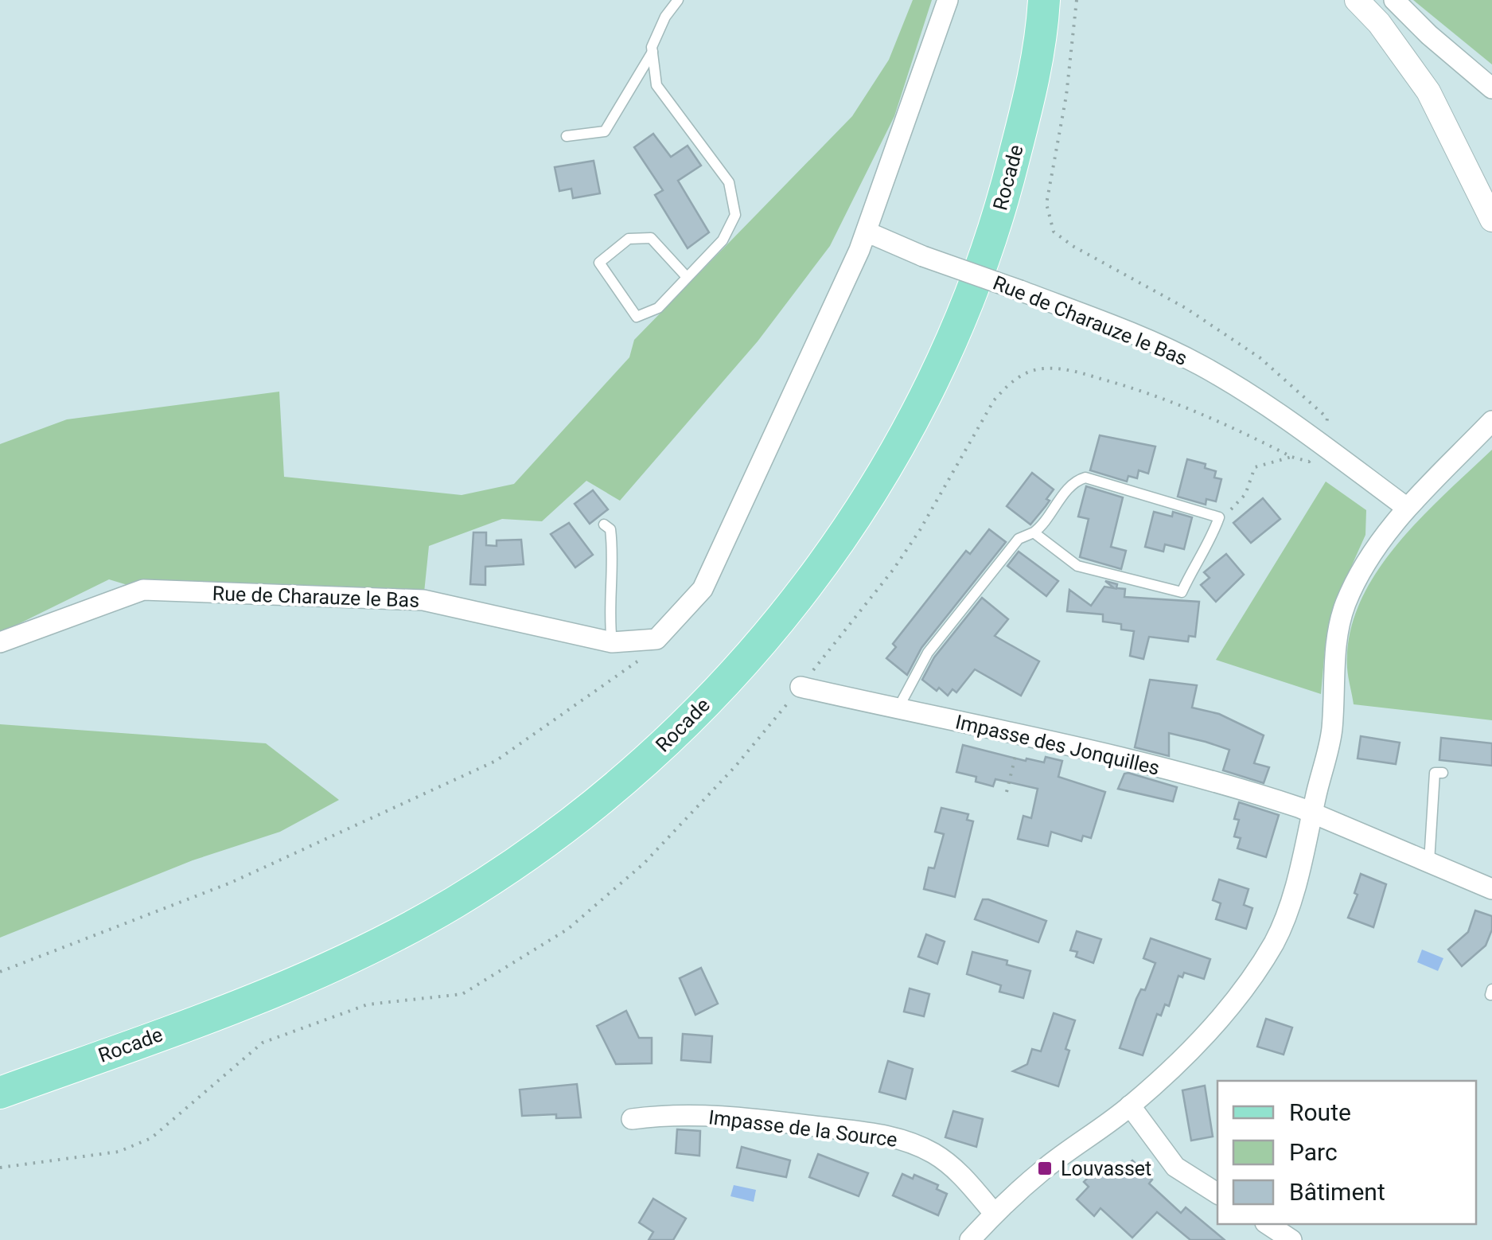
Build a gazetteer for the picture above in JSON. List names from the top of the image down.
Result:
{
  "streets": {
    "main road": ["Rocade"],
    "street": ["Rue de Charauze le Bas", "Impasse des Jonquilles", "Impasse de la Source"]
  },
  "places": {
    "transit": ["Louvasset"]
  },
  "legend": ["Route", "Parc", "Bâtiment"]
}
